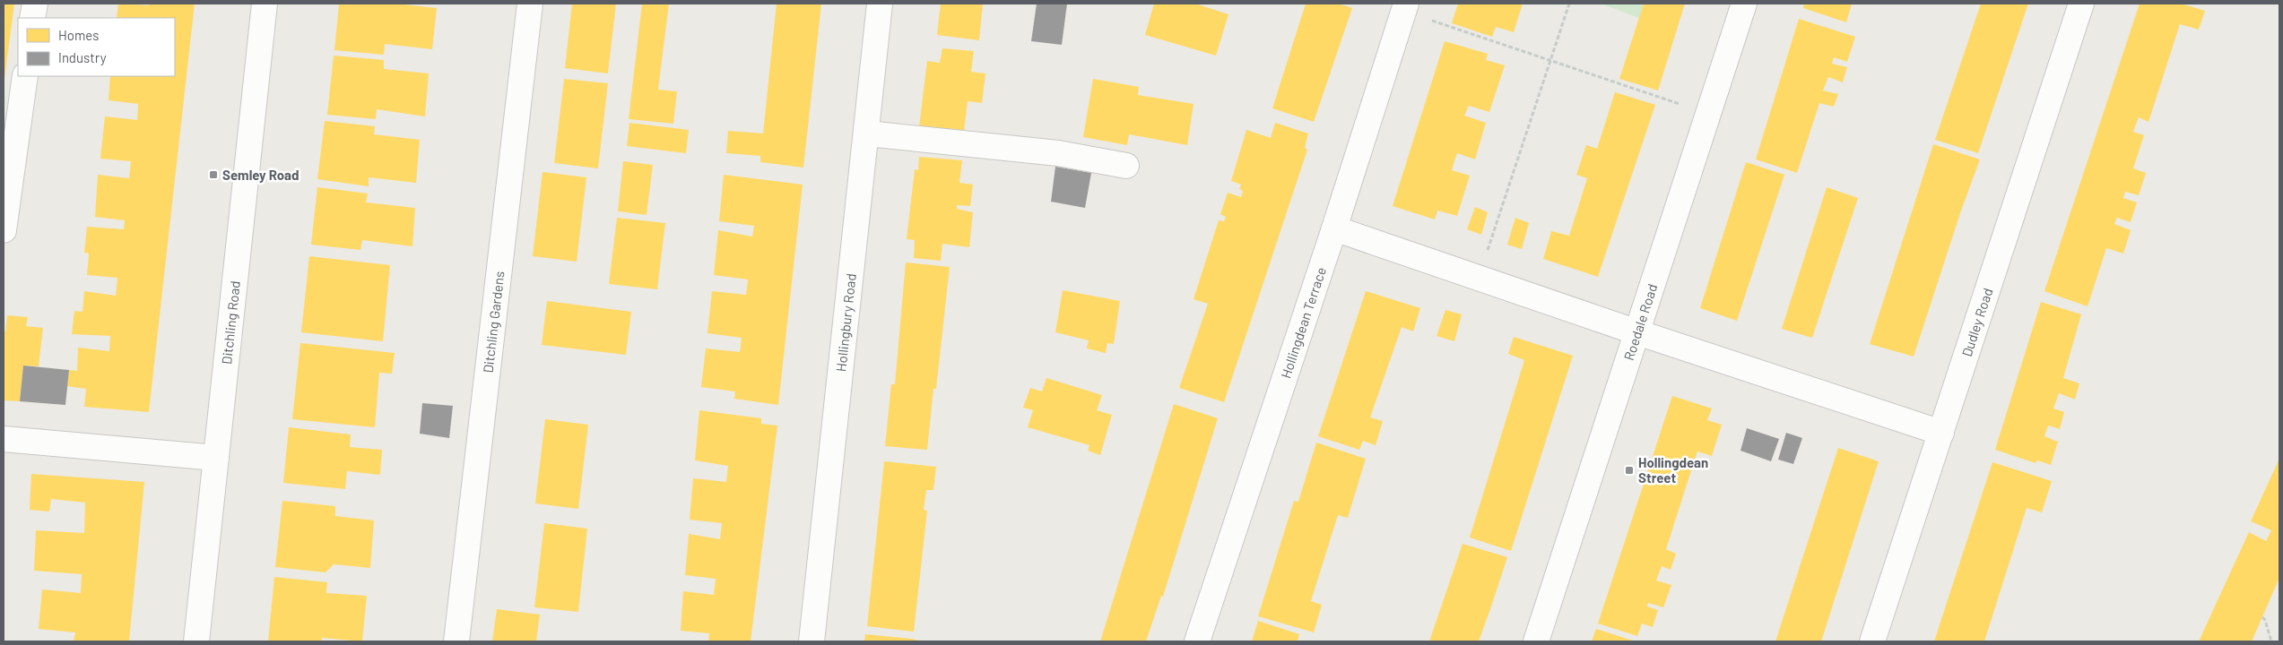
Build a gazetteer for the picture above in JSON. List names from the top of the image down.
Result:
{
  "streets": {
    "street": [
      "Ditchling Road",
      "Ditchling Gardens",
      "Hollingbury Road",
      "Hollingdean Terrace",
      "Roedale Road",
      "Dudley Road"
    ]
  },
  "places": {
    "transit": ["Semley Road", "Hollingdean Street"]
  },
  "legend": ["Homes", "Industry"]
}
